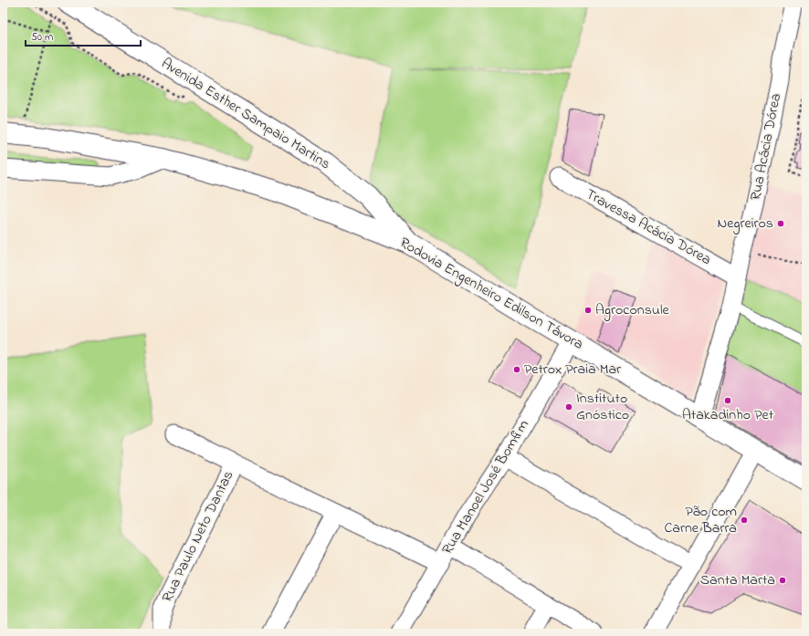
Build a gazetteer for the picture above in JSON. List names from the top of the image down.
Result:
{
  "streets": {
    "main road": ["Avenida Esther Sampaio Martins", "Rodovia Engenheiro Edilson Távora"],
    "street": [
      "Rua Acácia Dórea",
      "Travessa Acácia Dórea",
      "Rua Manoel José Bomfim",
      "Rua Paulo Neto Dantas"
    ]
  },
  "crossings": [
    ["Avenida Esther Sampaio Martins", "Rodovia Engenheiro Edilson Távora"],
    ["Rua Acácia Dórea", "Travessa Acácia Dórea"],
    ["Rua Acácia Dórea", "Rodovia Engenheiro Edilson Távora"],
    ["Rodovia Engenheiro Edilson Távora", "Rua Manoel José Bomfim"]
  ],
  "places": [
    "Negreiros",
    "Agroconsule",
    "Petrox Praia Mar",
    "Atakadinho Pet",
    "Instituto Gnóstico",
    "Pão com Carne Barra",
    "Santa Marta"
  ],
  "scale_bar": "50 m"
}
